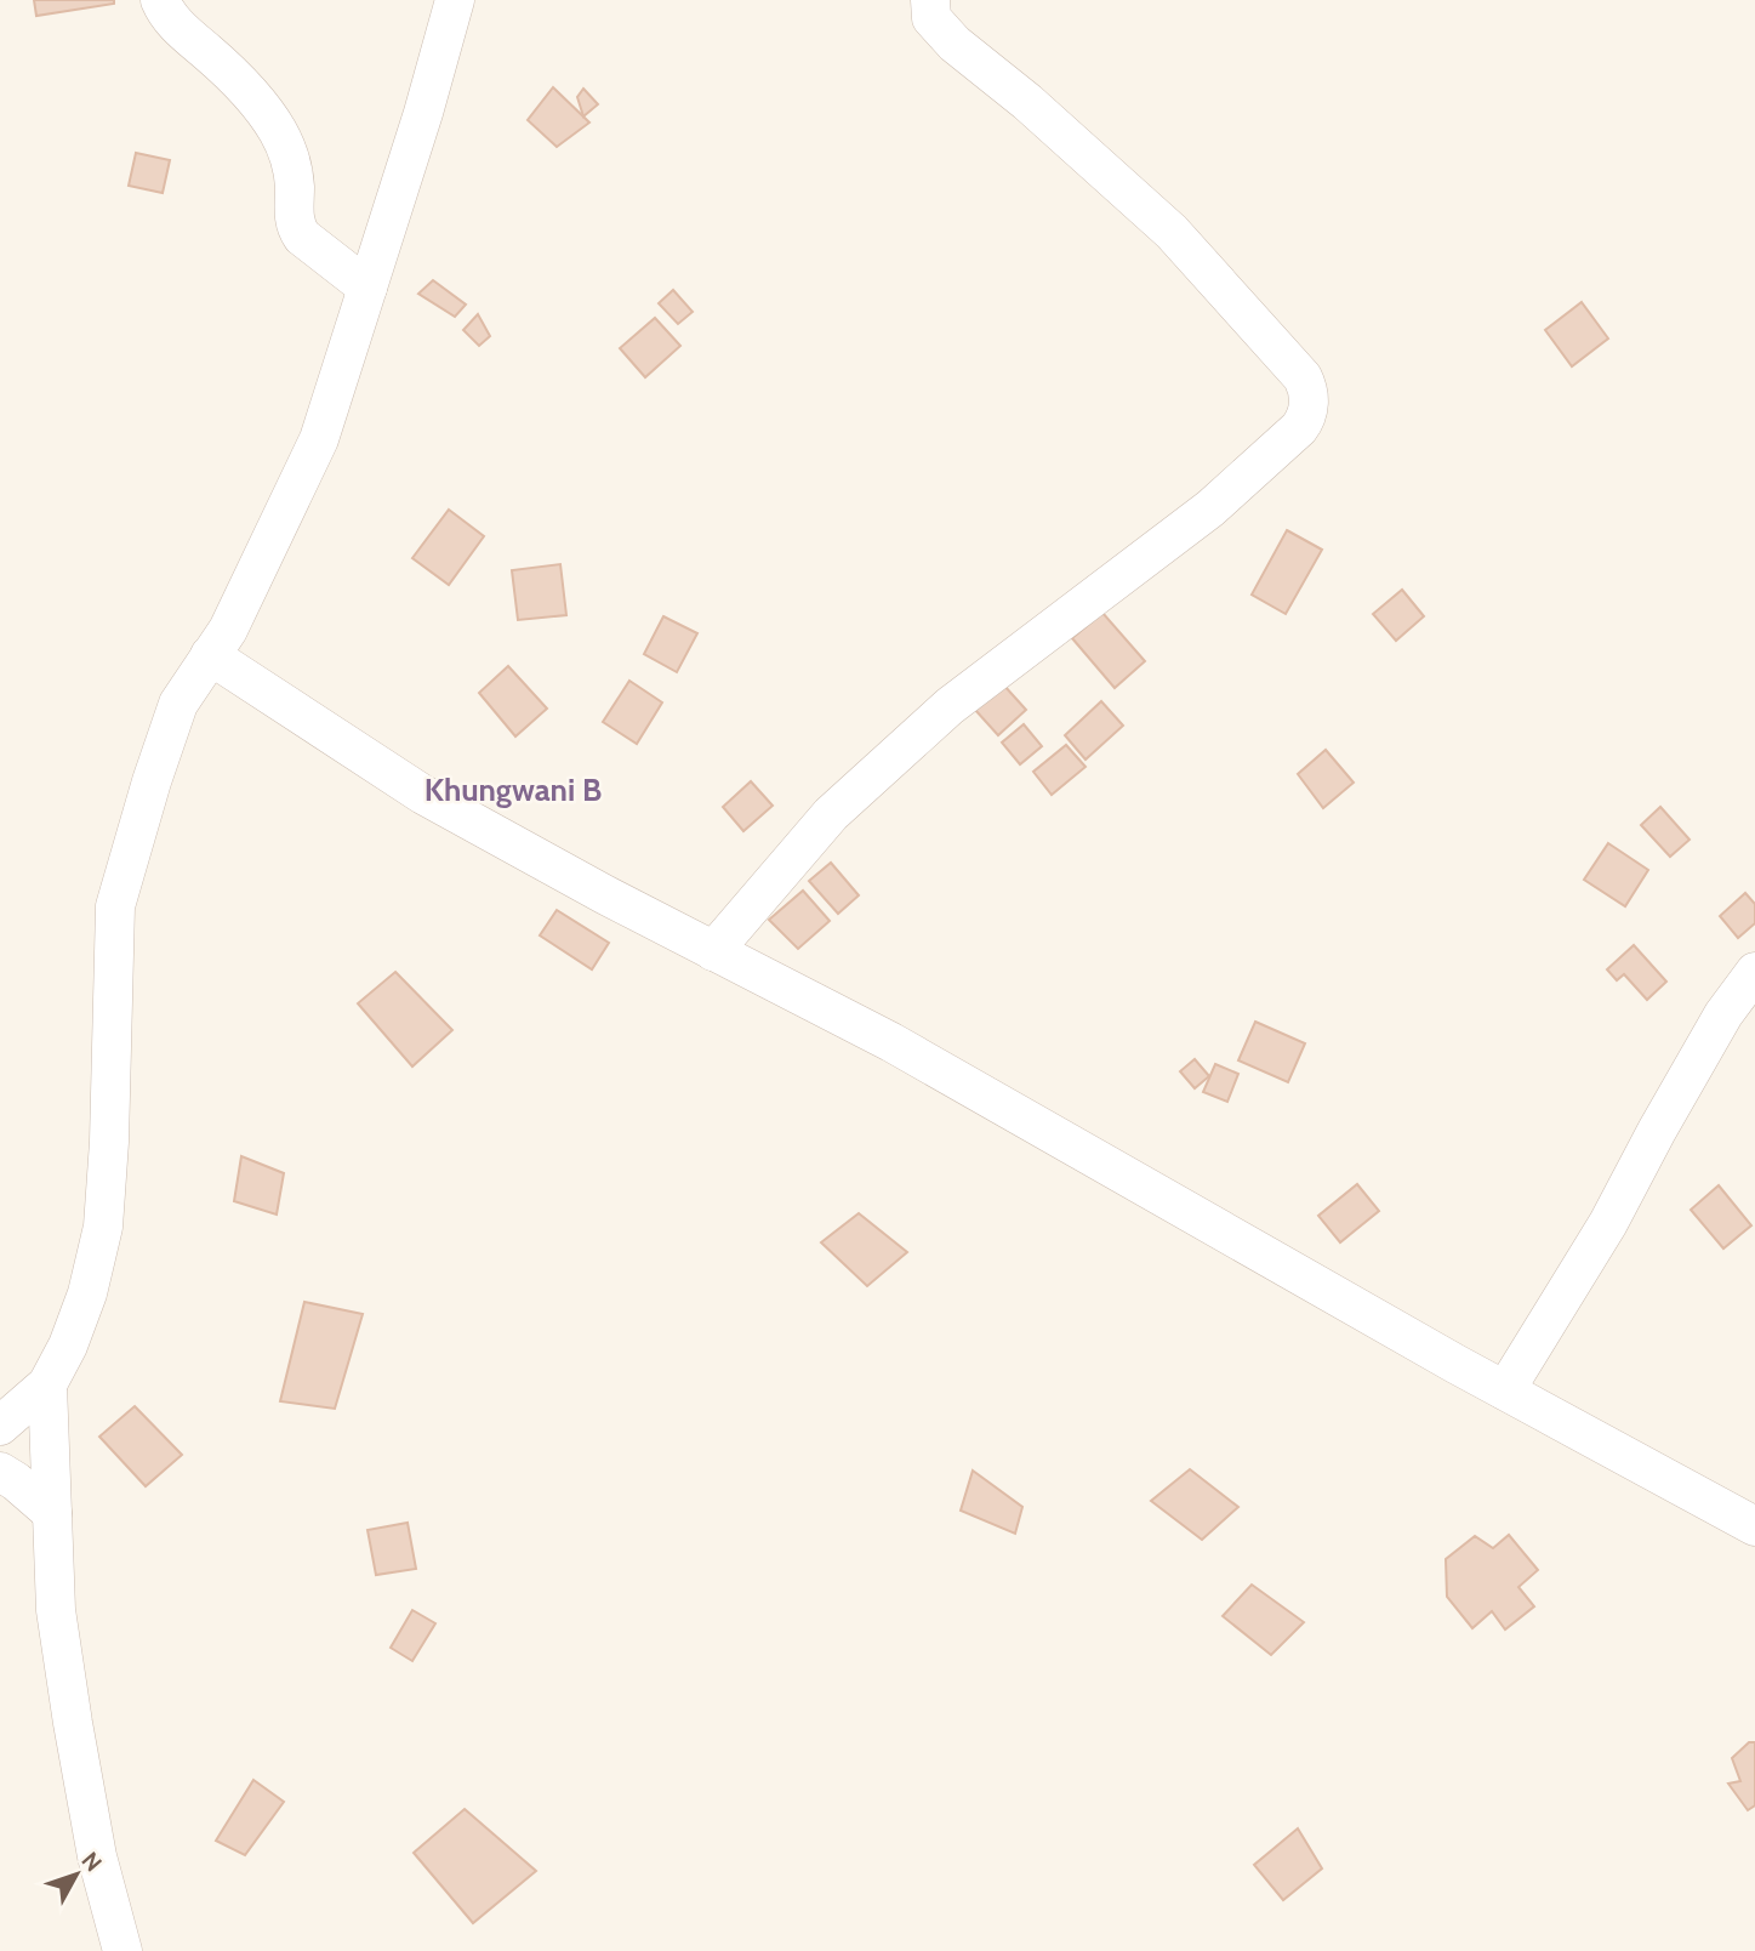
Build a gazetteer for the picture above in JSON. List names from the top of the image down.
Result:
{
  "districts": ["Khungwani B"],
  "north": "top right"
}
